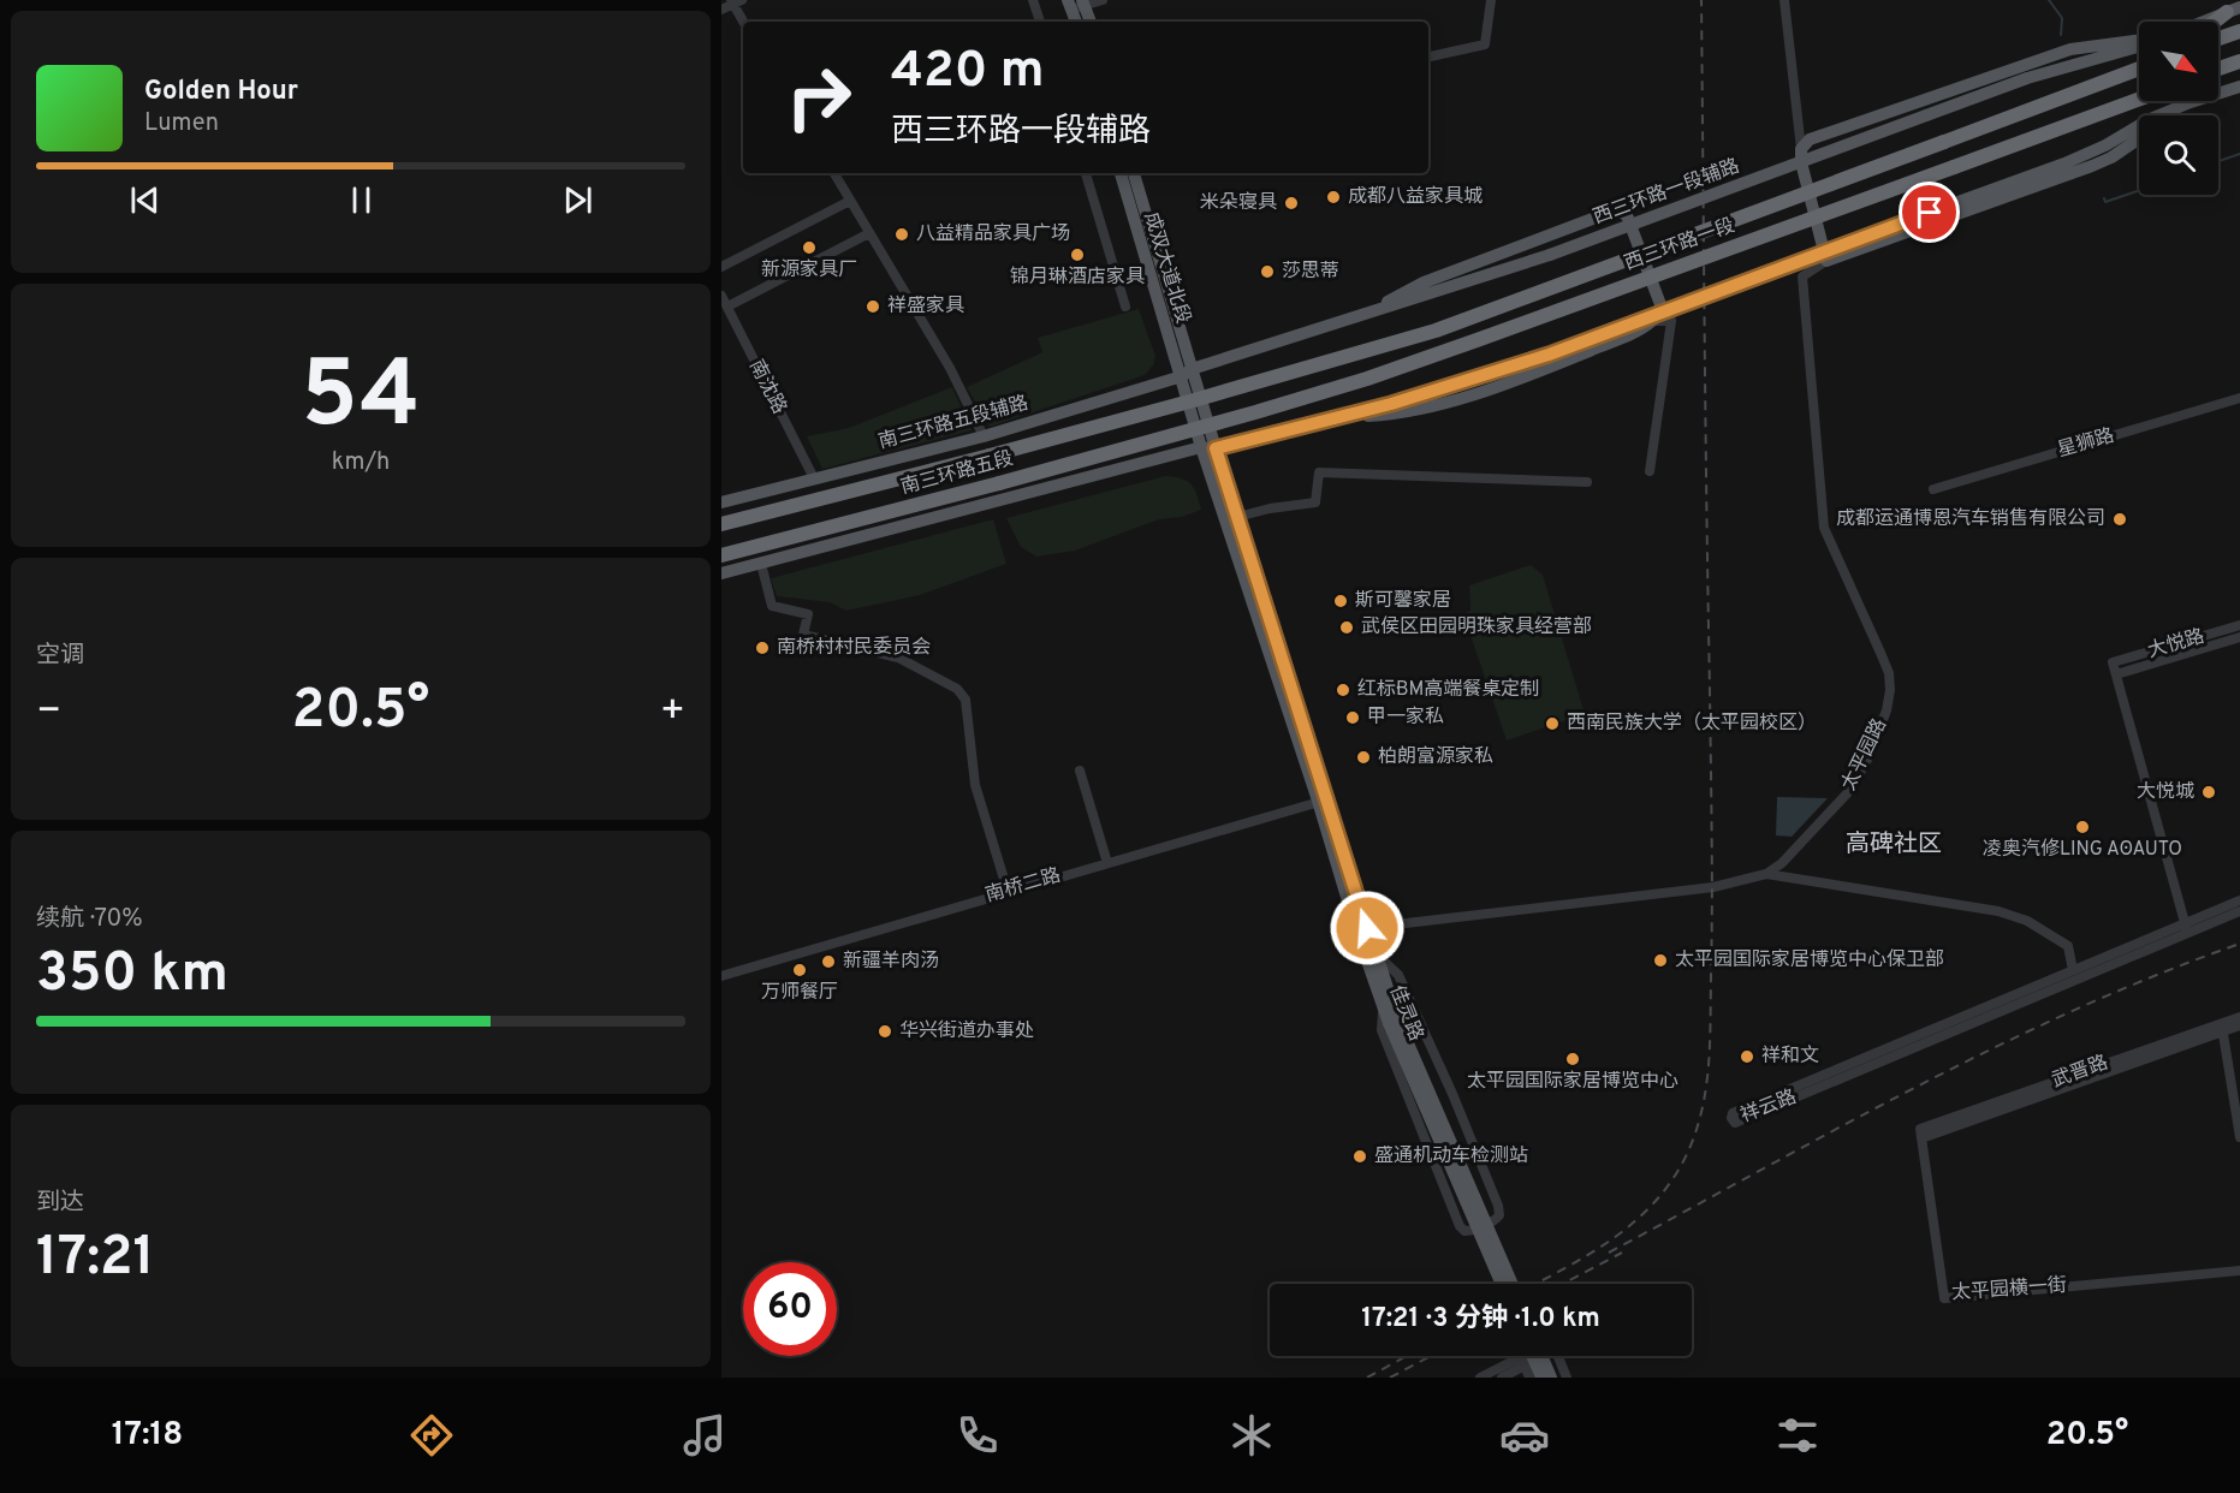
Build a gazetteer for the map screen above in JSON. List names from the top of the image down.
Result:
{
  "streets": {
    "highway": ["西三环路一段", "南三环路五段"],
    "main road": [
      "西三环路一段辅路",
      "成双大道北段",
      "南三环路五段辅路",
      "佳灵路"
    ],
    "street": [
      "南沈路",
      "星狮路",
      "大悦路",
      "太平园路",
      "南桥二路",
      "武晋路",
      "祥云路",
      "太平园横一街"
    ]
  },
  "crossings": [
    ["西三环路一段辅路", "成双大道北段"],
    ["西三环路一段辅路", "南三环路五段辅路"],
    ["西三环路一段", "南三环路五段"],
    ["成双大道北段", "南三环路五段辅路"],
    ["南沈路", "南三环路五段辅路"],
    ["太平园路", "佳灵路"],
    ["南桥二路", "佳灵路"],
    ["武晋路", "太平园横一街"]
  ],
  "districts": ["高碑社区"],
  "places": [
    "成都八益家具城",
    "米朵寝具",
    "八益精品家具广场",
    "新源家具厂",
    "锦月琳酒店家具",
    "莎思蒂",
    "祥盛家具",
    "成都运通博恩汽车销售有限公司",
    "斯可馨家居",
    "武侯区田园明珠家具经营部",
    "南桥村村民委员会",
    "红标·BM高端餐桌定制",
    "甲一家私",
    "西南民族大学（太平园校区）",
    "柏朗富源家私",
    "大悦城",
    "凌奥汽修LING AO·AUTO",
    "太平园国际家居博览中心保卫部",
    "新疆羊肉汤",
    "万师餐厅",
    "华兴街道办事处",
    "祥和文",
    "太平园国际家居博览中心",
    "盛通机动车检测站"
  ],
  "north": "bottom right",
  "page": {
    "turn": ["420 m", "西三环路一段辅路"],
    "song": ["Golden Hour", "Lumen"],
    "tile": [
      ["54", "km/h"],
      "空调",
      ["续航 · 70%", "350 km"],
      ["到达", "17:21"]
    ],
    "heat": ["−", "20.5°", "+"],
    "limit": "60",
    "trip": "17:21 · 3 分钟 · 1.0 km",
    "tabs": ["17:18", "20.5°"]
  }
}
